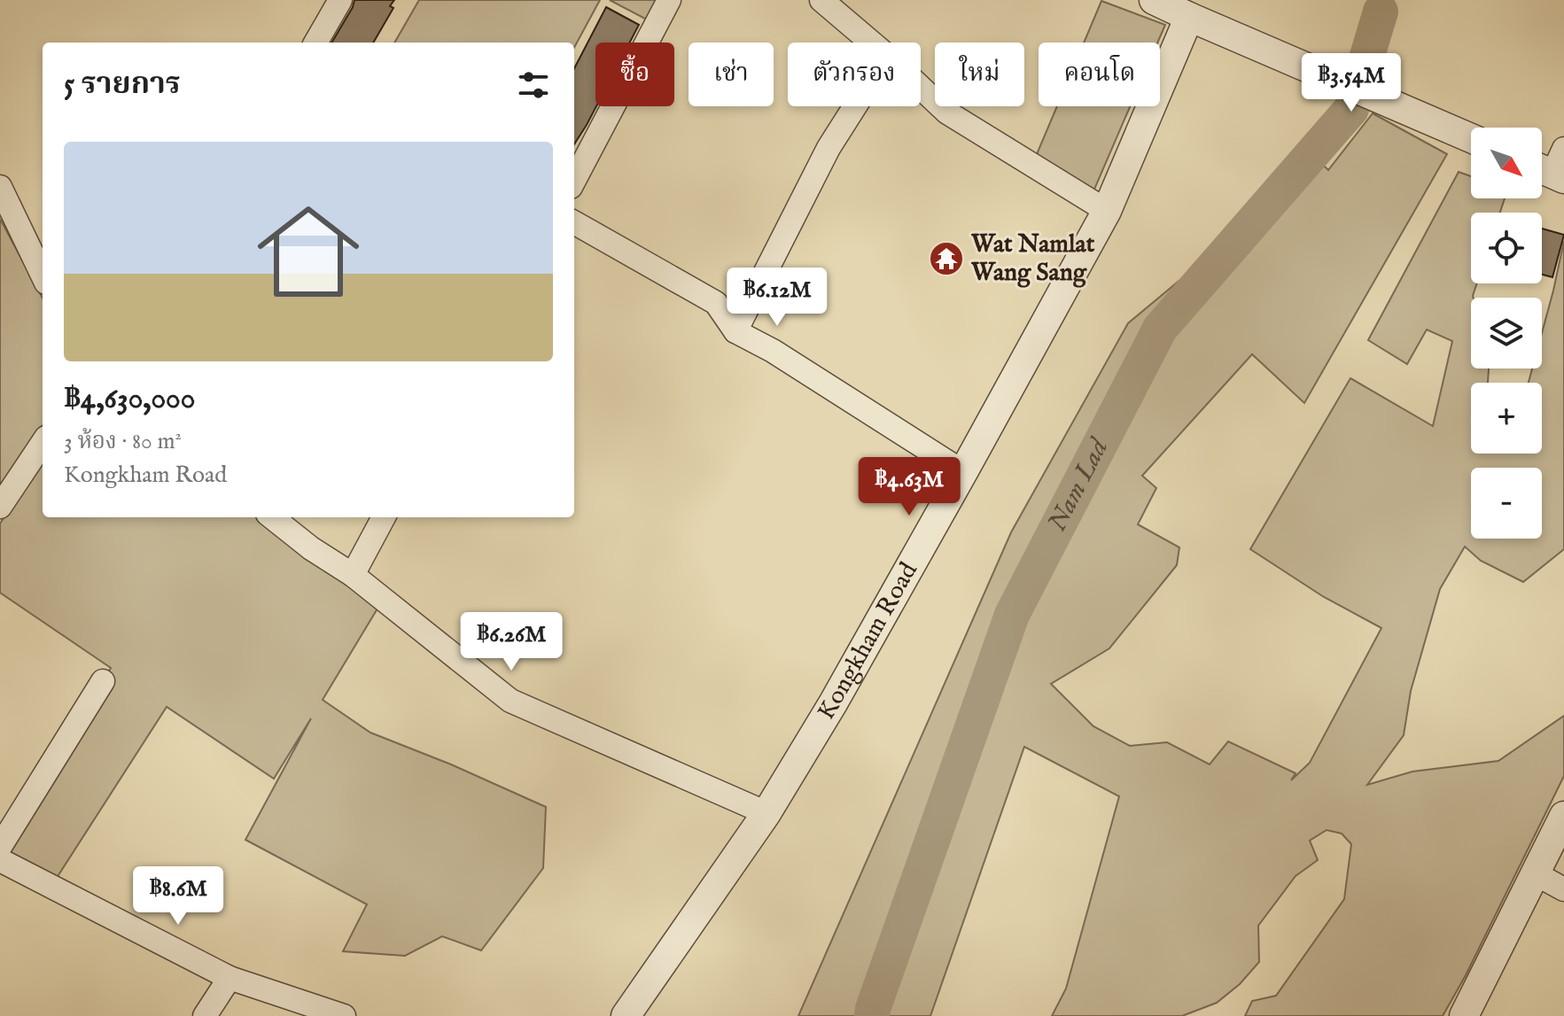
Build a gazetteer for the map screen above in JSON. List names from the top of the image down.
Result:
{
  "streets": {
    "street": ["Kongkham Road"]
  },
  "water": ["Nam Lad"],
  "places": {
    "temple": ["Wat Namlat Wang Sang"]
  },
  "north": "bottom right",
  "page": {
    "chip": [
      "ซื้อ",
      "เช่า",
      "ตัวกรอง",
      "ใหม่",
      "คอนโด"
    ],
    "heading": "5 รายการ",
    "price": [
      "฿3.54M",
      "฿6.12M",
      "฿4.63M",
      "฿6.26M",
      "฿8.6M"
    ],
    "map_buttons": ["+", "−"],
    "list": [
      {
        "name": "฿4,630,000",
        "note": "3 ห้อง · 80 m² · Kongkham Road"
      }
    ]
  }
}
